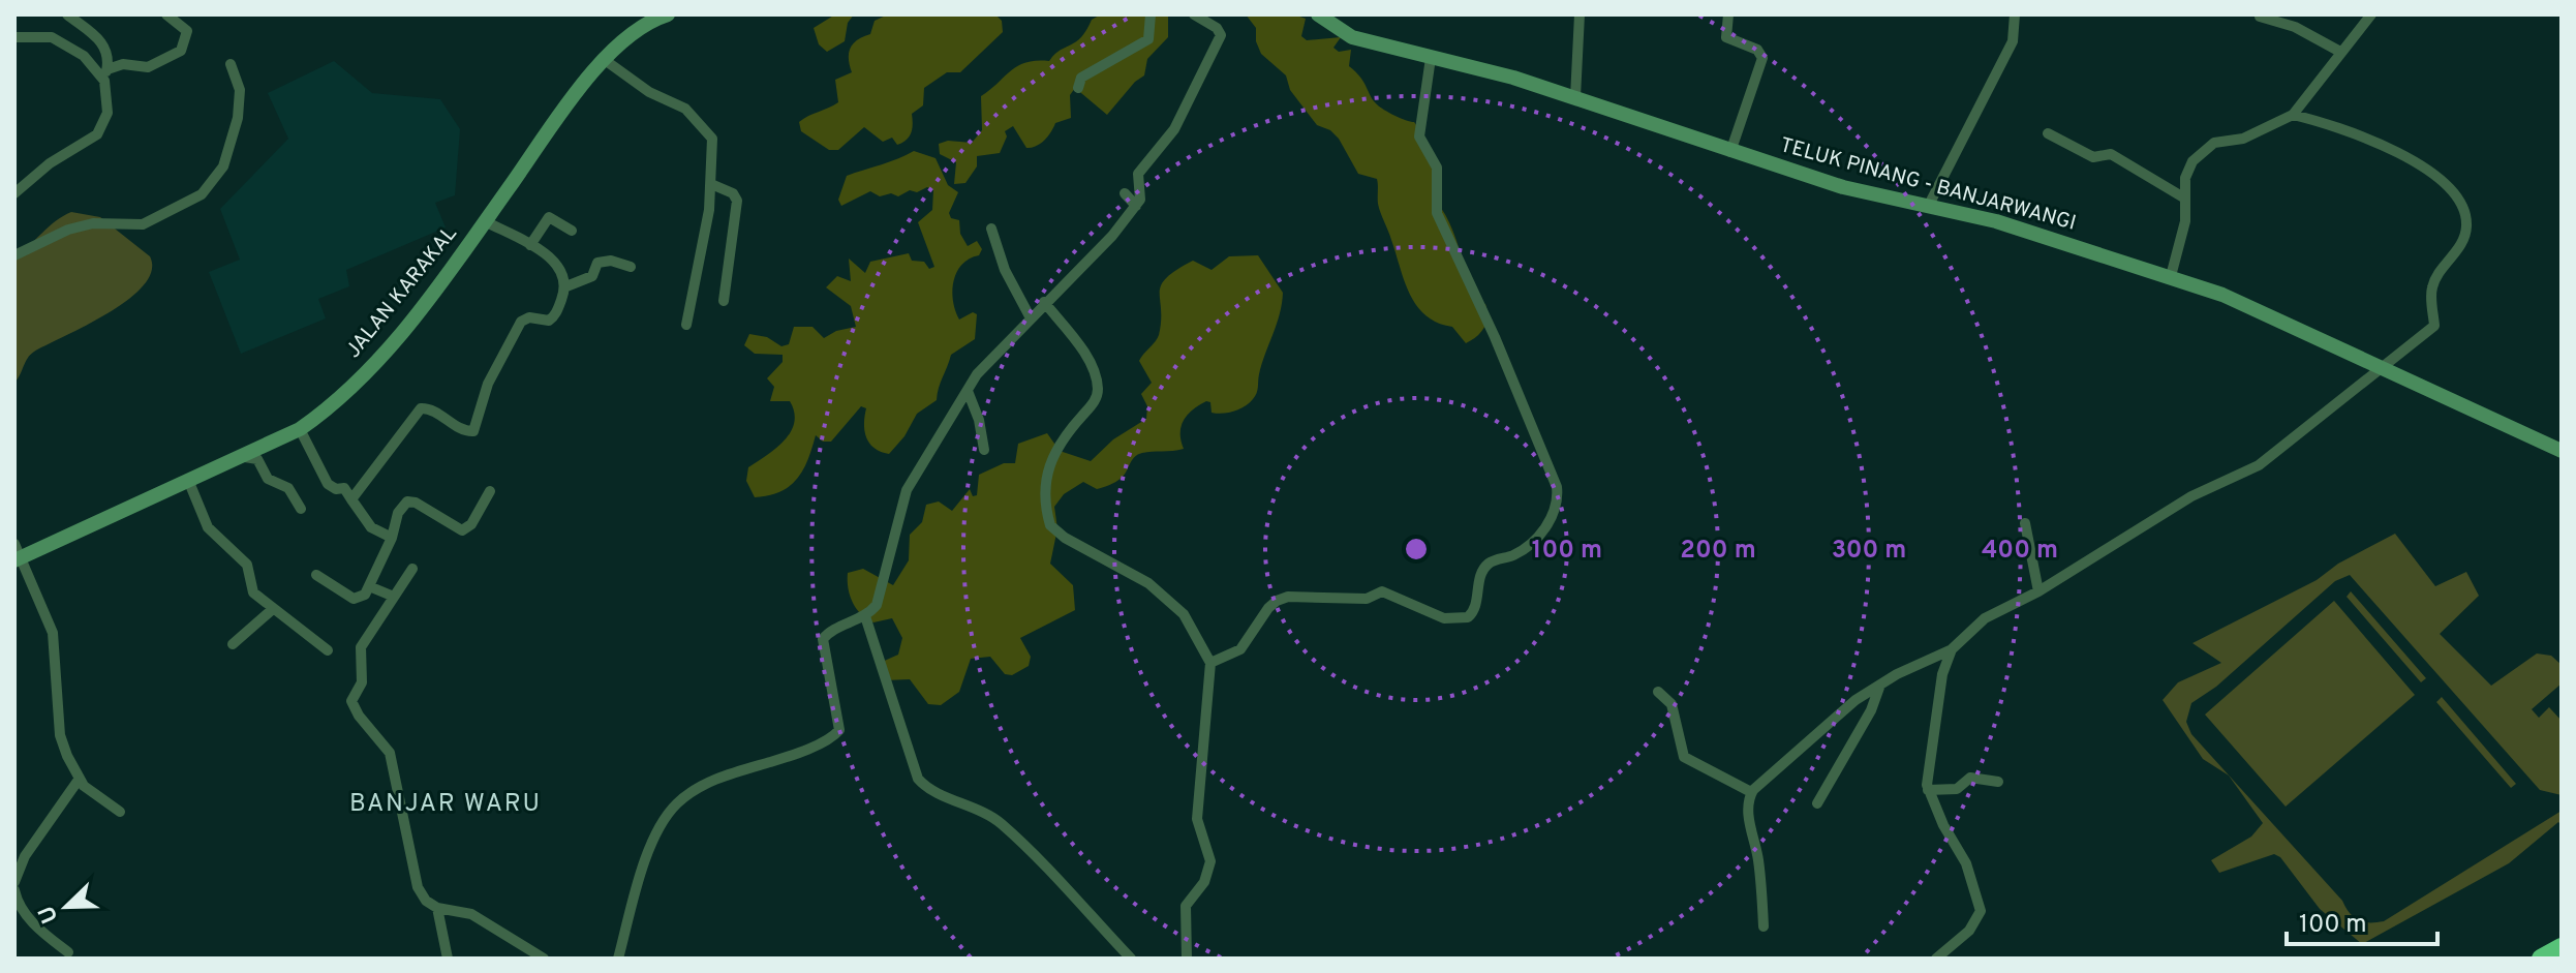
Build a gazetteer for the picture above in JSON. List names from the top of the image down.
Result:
{
  "streets": {
    "main road": ["TELUK PINANG - BANJARWANGI", "JALAN KARAKAL"]
  },
  "districts": ["BANJAR WARU"],
  "scale_bar": "100 m",
  "north": "bottom left",
  "rings": [
    "100 m",
    "200 m",
    "300 m",
    "400 m"
  ]
}
